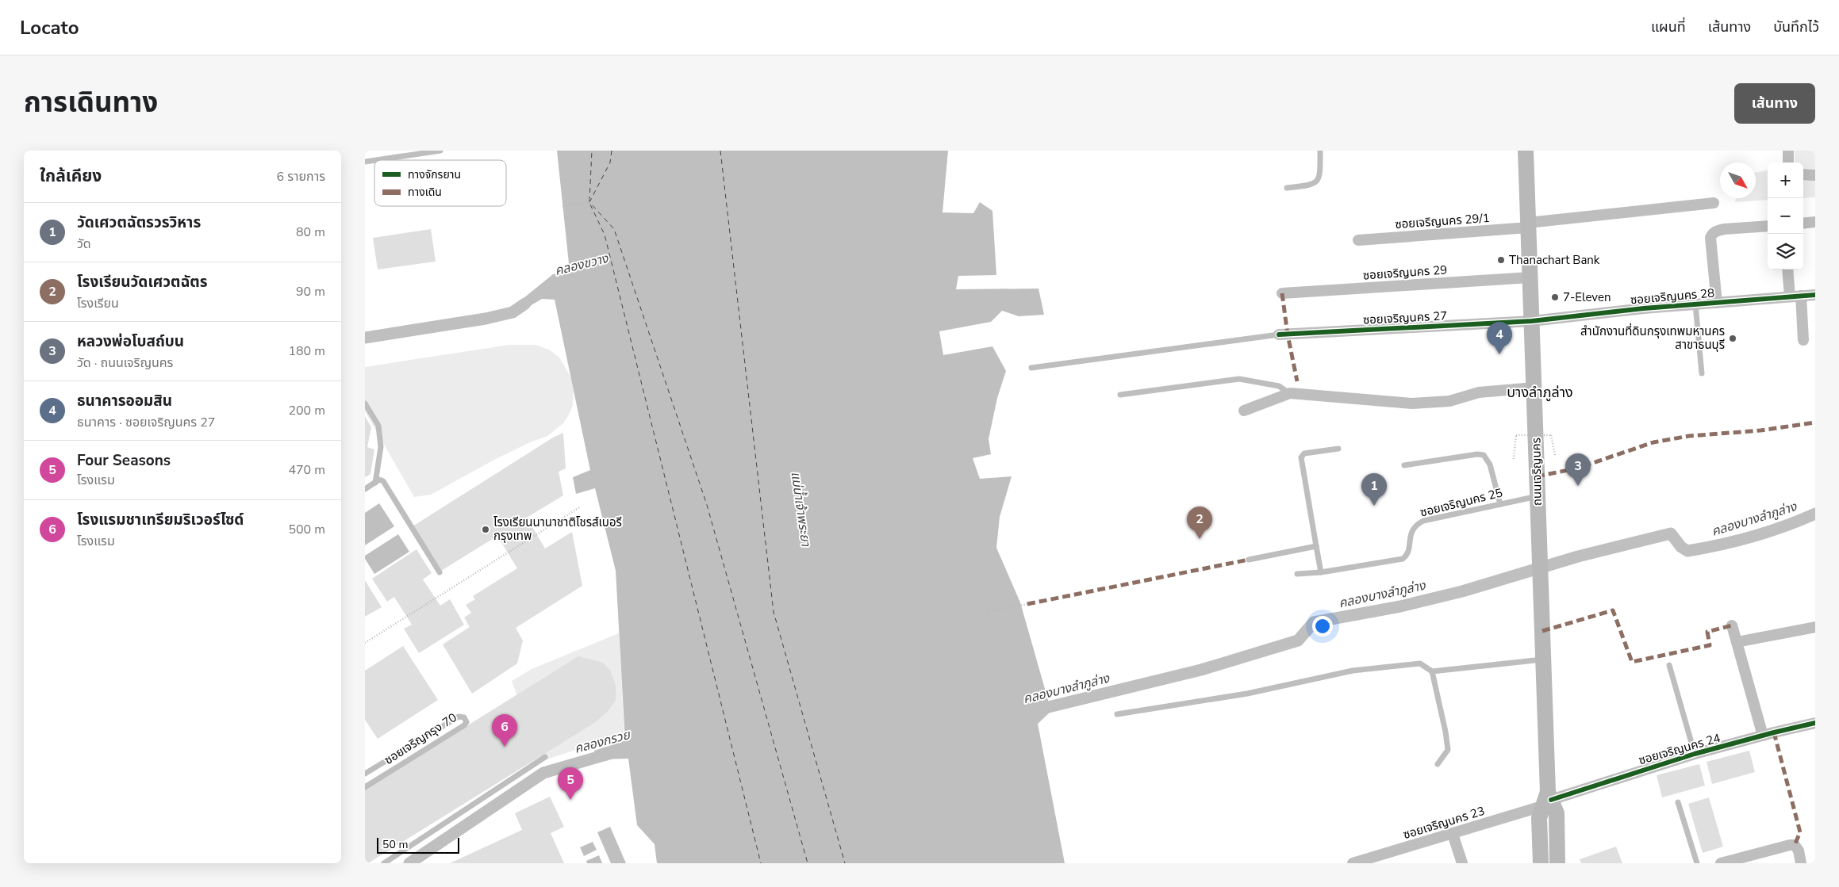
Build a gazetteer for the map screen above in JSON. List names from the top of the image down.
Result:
{
  "streets": {
    "main road": ["ถนนเจริญนคร"],
    "street": [
      "ซอยเจริญนคร 29/1",
      "ซอยเจริญนคร 29",
      "ซอยเจริญนคร 28",
      "ซอยเจริญนคร 27",
      "ซอยเจริญนคร 24",
      "ซอยเจริญนคร 23"
    ],
    "lane": ["ซอยเจริญนคร 25", "ซอยเจริญกรุง 70"]
  },
  "crossings": [
    ["ซอยเจริญนคร 29/1", "ถนนเจริญนคร"],
    ["ซอยเจริญนคร 29", "ถนนเจริญนคร"],
    ["ซอยเจริญนคร 28", "ซอยเจริญนคร 27"],
    ["ซอยเจริญนคร 28", "ถนนเจริญนคร"],
    ["ซอยเจริญนคร 27", "ถนนเจริญนคร"],
    ["ถนนเจริญนคร", "ซอยเจริญนคร 25"],
    ["ถนนเจริญนคร", "ซอยเจริญนคร 24"],
    ["ถนนเจริญนคร", "ซอยเจริญนคร 23"],
    ["ซอยเจริญนคร 24", "ซอยเจริญนคร 23"]
  ],
  "districts": ["บางลำภูล่าง"],
  "water": [
    "คลองขวาง",
    "แม่น้ำเจ้าพระยา",
    "คลองบางลำภูล่าง",
    "คลองกรวย"
  ],
  "places": [
    "Thanachart Bank",
    "7-Eleven",
    "สํานักงานที่ดินกรุงเทพมหานคร สาขาธนบุรี",
    "โรงเรียนนานาชาติโชรส์เบอรี กรุงเทพ"
  ],
  "legend": ["ทางจักรยาน", "ทางเดิน"],
  "scale_bar": "50 m",
  "north": "bottom right",
  "page": {
    "header": "Locato",
    "nav": ["แผนที่", "เส้นทาง", "บันทึกไว้"],
    "title": "การเดินทาง",
    "buttons": "เส้นทาง",
    "heading": ["ใกล้เคียง", "6 รายการ"],
    "map_buttons": ["+", "−"],
    "list": [
      {
        "mark": "1",
        "name": "วัดเศวตฉัตรวรวิหาร",
        "note": "วัด",
        "value": "80 m"
      },
      {
        "mark": "2",
        "name": "โรงเรียนวัดเศวตฉัตร",
        "note": "โรงเรียน",
        "value": "90 m"
      },
      {
        "mark": "3",
        "name": "หลวงพ่อโบสถ์บน",
        "note": "วัด · ถนนเจริญนคร",
        "value": "180 m"
      },
      {
        "mark": "4",
        "name": "ธนาคารออมสิน",
        "note": "ธนาคาร · ซอยเจริญนคร 27",
        "value": "200 m"
      },
      {
        "mark": "5",
        "name": "Four Seasons",
        "note": "โรงแรม",
        "value": "470 m"
      },
      {
        "mark": "6",
        "name": "โรงแรมชาเทรียมริเวอร์ไซด์",
        "note": "โรงแรม",
        "value": "500 m"
      }
    ],
    "pins": [
      "4",
      "3",
      "1",
      "2",
      "6",
      "5"
    ],
    "scale": "50 m"
  }
}
